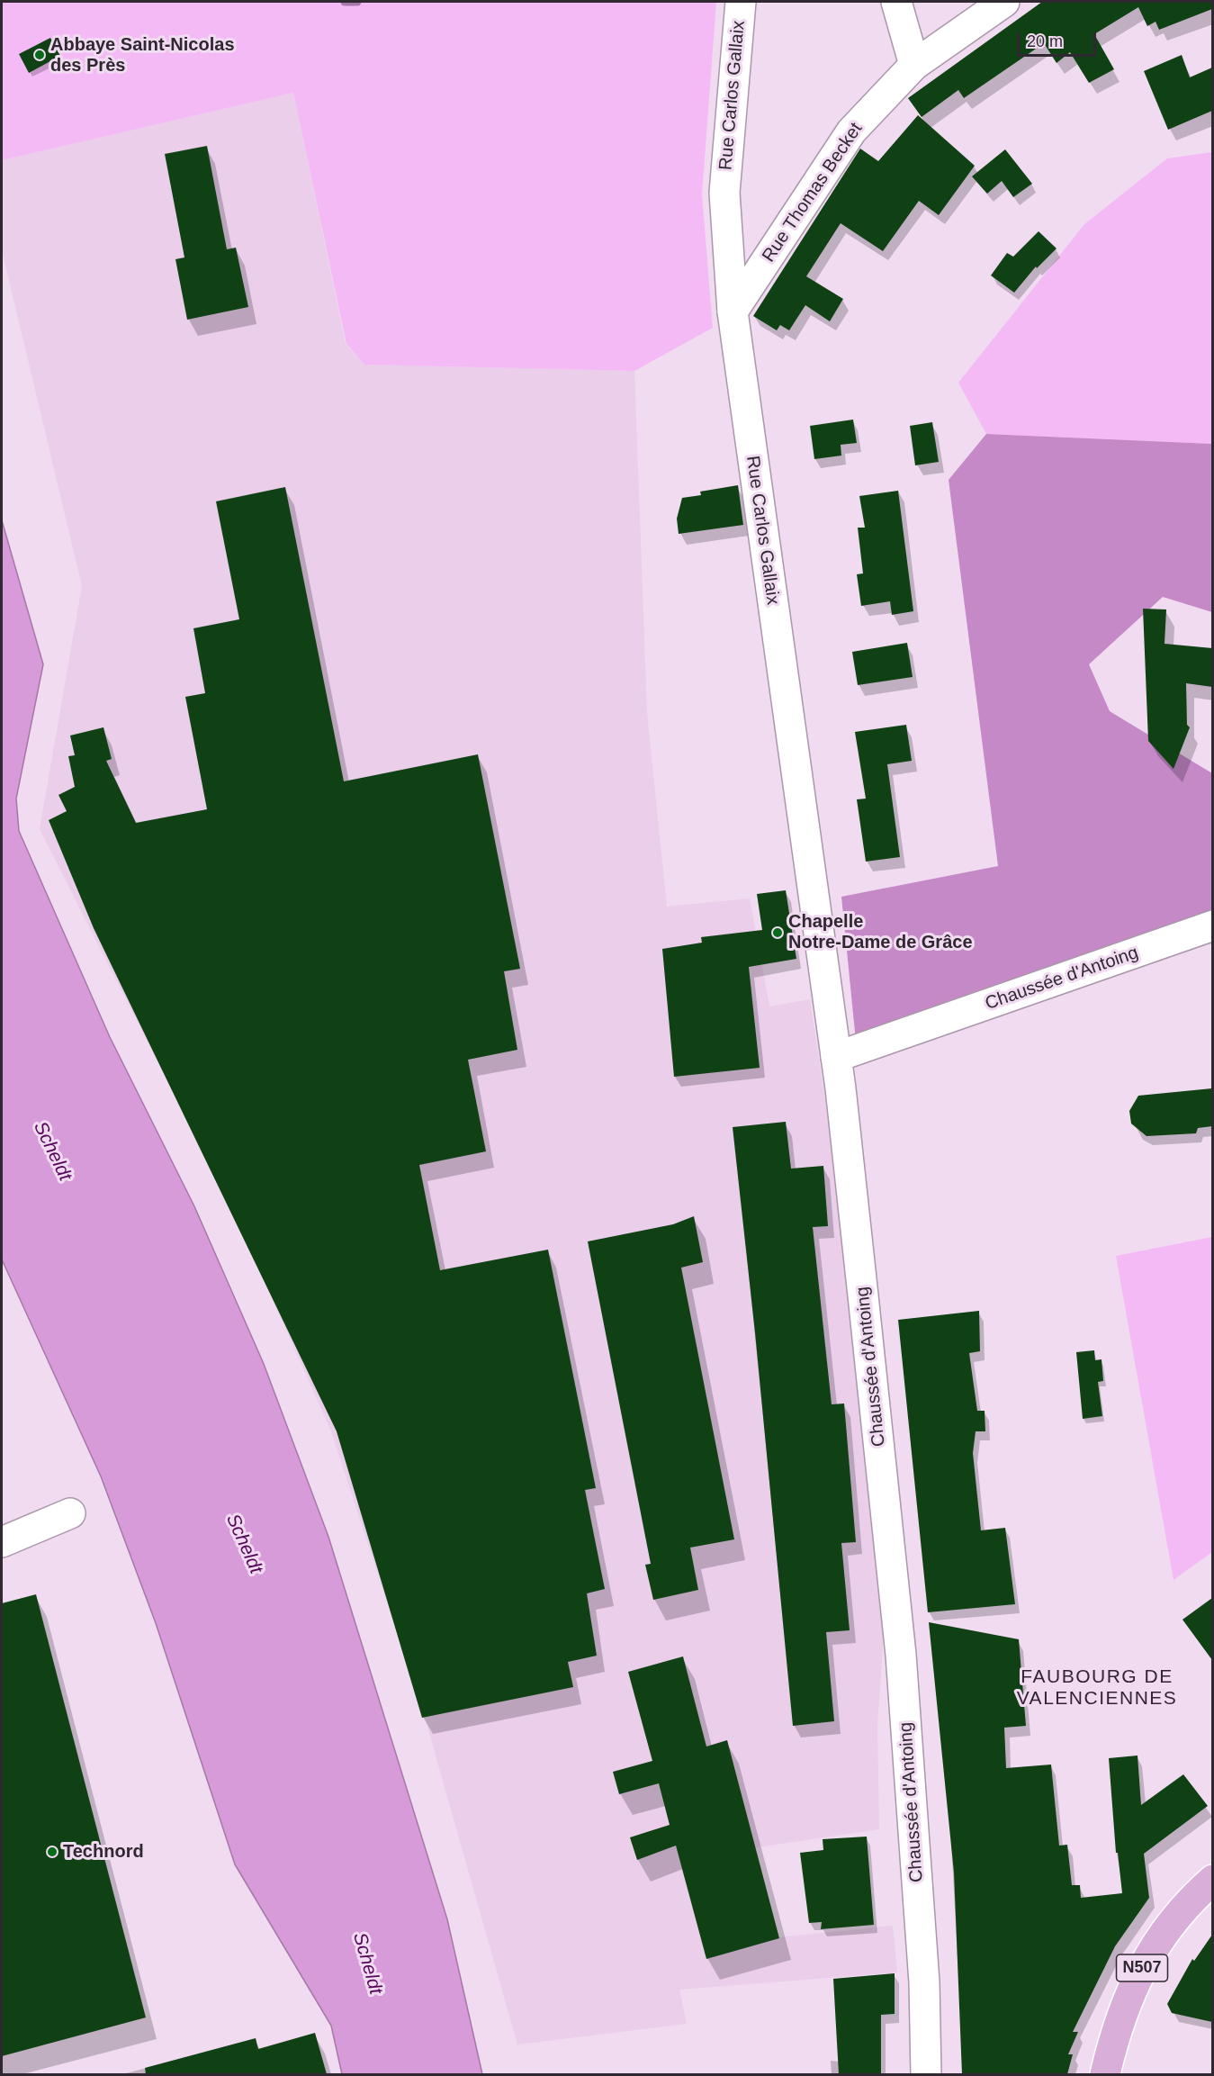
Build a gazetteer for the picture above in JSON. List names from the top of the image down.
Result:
{
  "streets": {
    "main road": [
      "Rue Carlos Gallaix",
      "Rue Thomas Becket",
      "Chaussée d'Antoing",
      "N507"
    ]
  },
  "crossings": [
    ["Rue Carlos Gallaix", "Rue Thomas Becket"],
    ["Rue Carlos Gallaix", "Chaussée d'Antoing"]
  ],
  "districts": ["FAUBOURG DE VALENCIENNES"],
  "water": ["Scheldt"],
  "places": ["Abbaye Saint-Nicolas des Près", "Chapelle Notre-Dame de Grâce", "Technord"],
  "scale_bar": "20 m"
}
